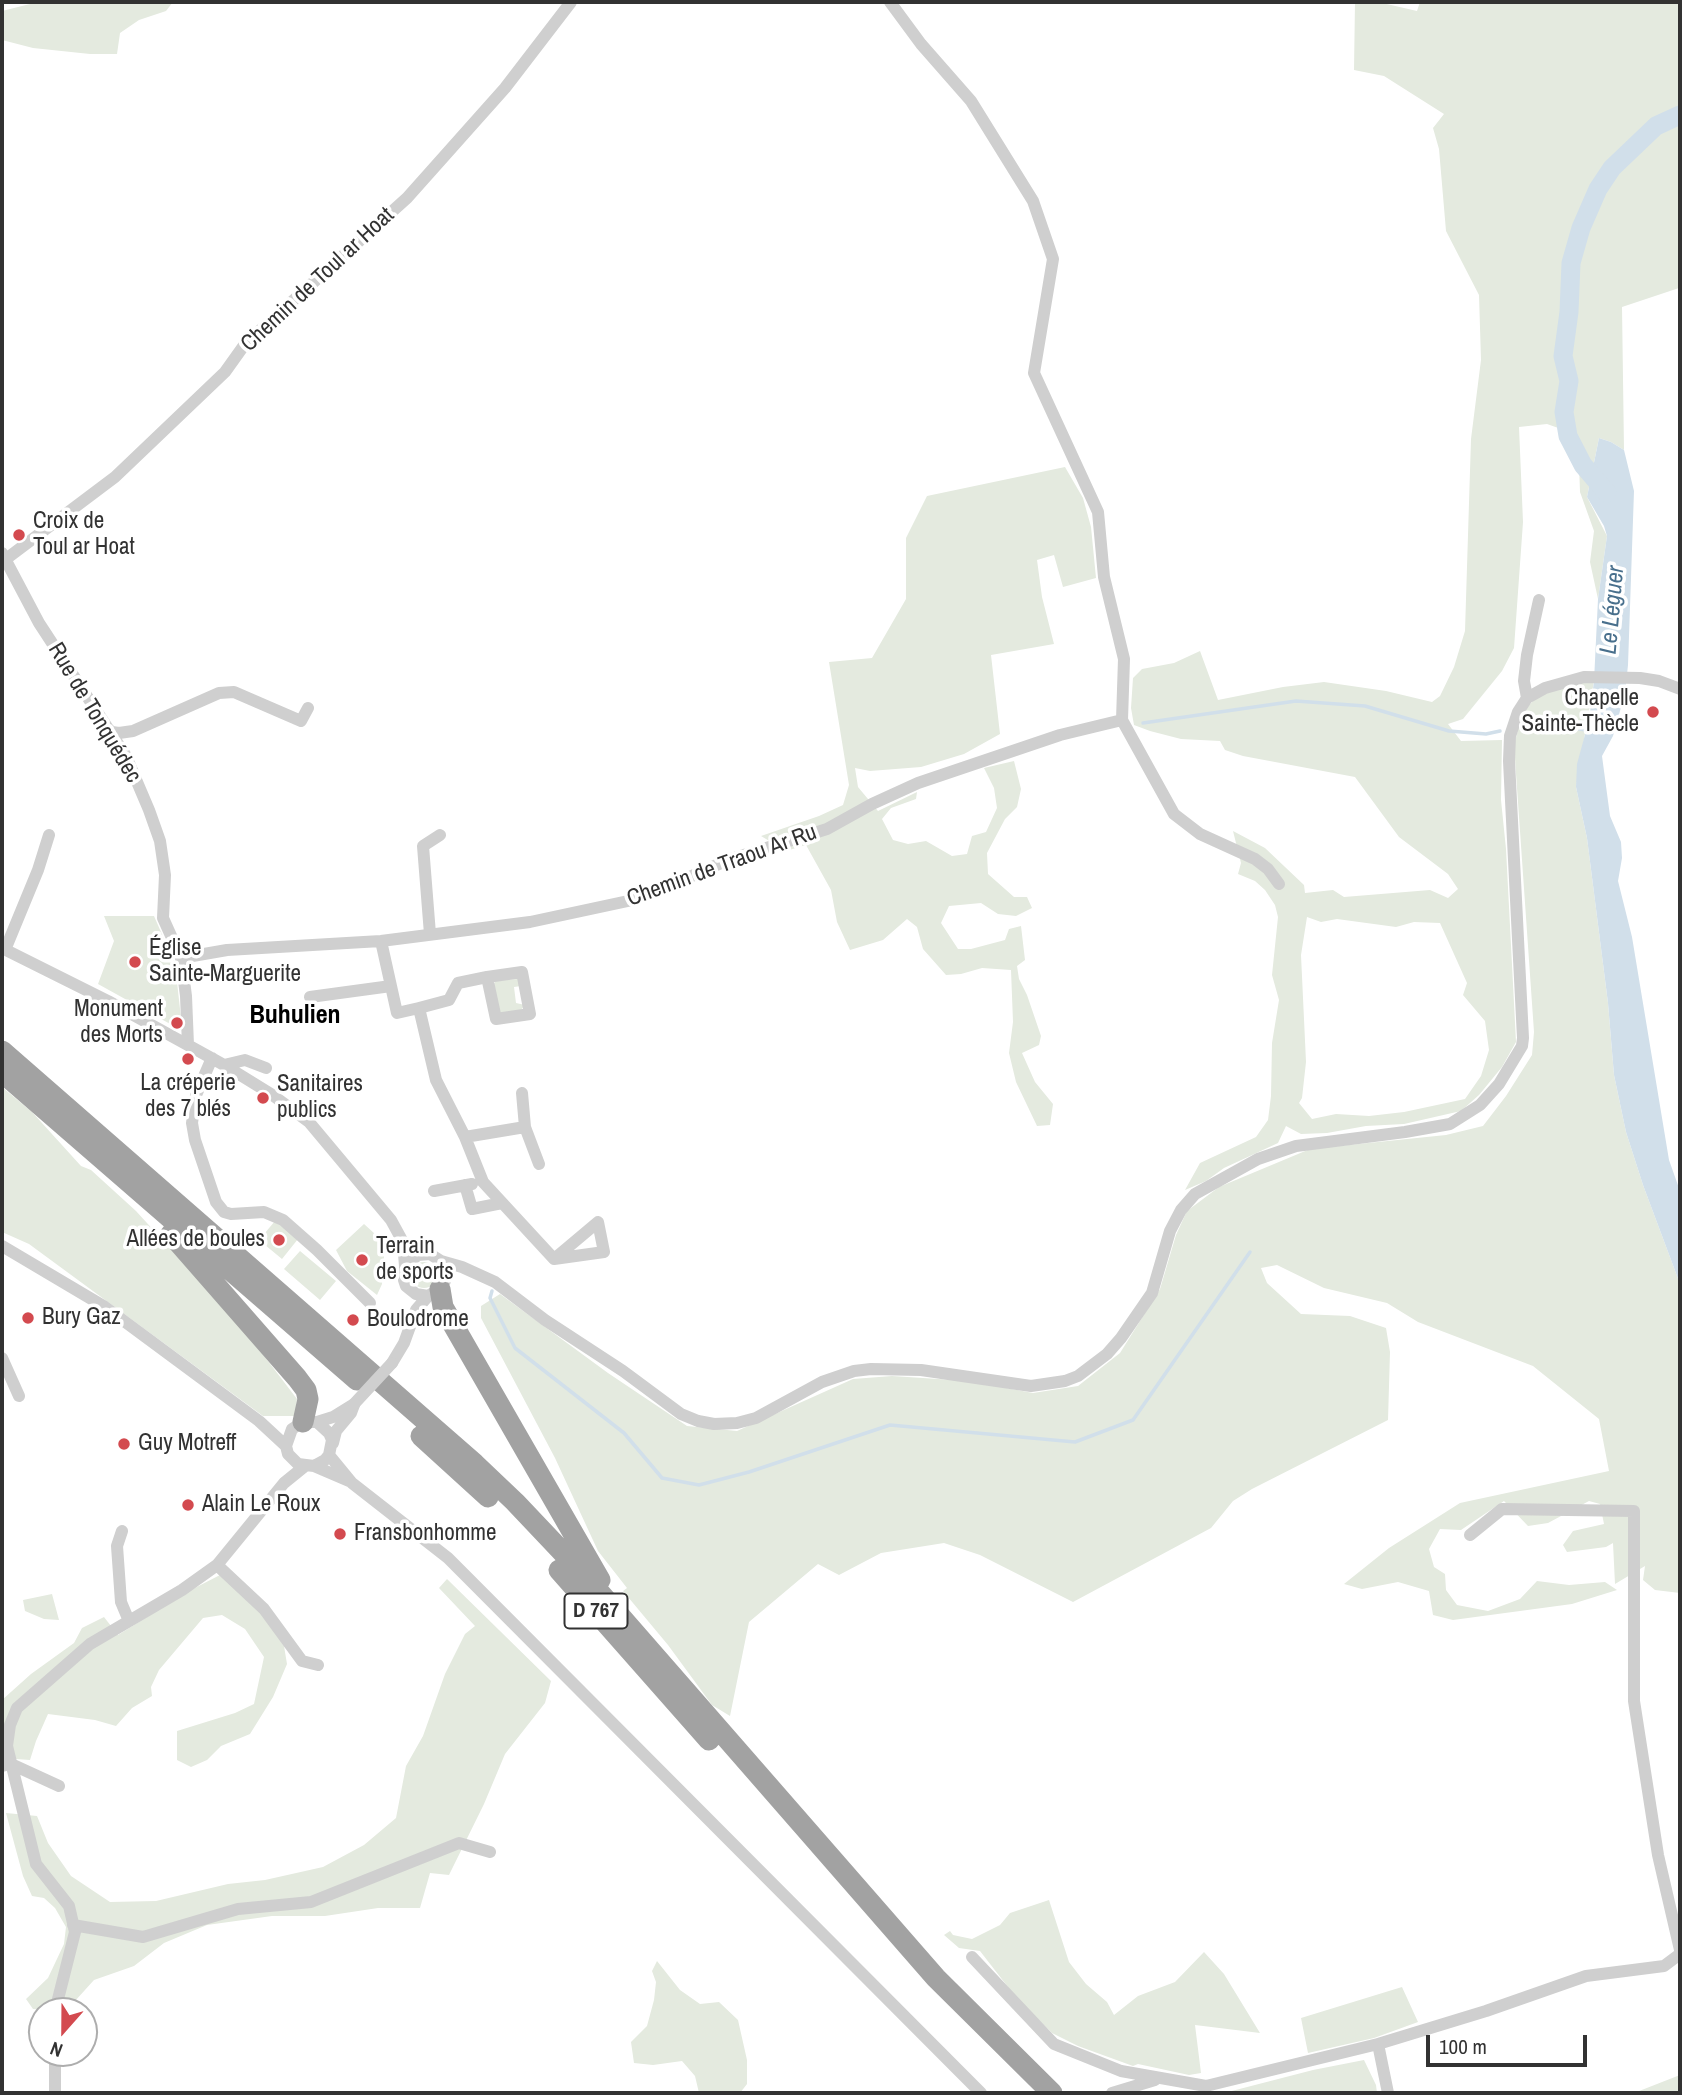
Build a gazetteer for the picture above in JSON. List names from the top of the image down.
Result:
{
  "streets": {
    "highway": ["D 767"],
    "street": ["Chemin de Toul ar Hoat", "Rue de Tonquédec", "Chemin de Traou Ar Ru"]
  },
  "crossings": [
    ["Chemin de Toul ar Hoat", "Rue de Tonquédec"],
    ["Rue de Tonquédec", "Chemin de Traou Ar Ru"]
  ],
  "districts": ["Buhulien"],
  "water": ["Le Léguer"],
  "places": [
    "Croix de Toul ar Hoat",
    "Chapelle Sainte-Thècle",
    "Église Sainte-Marguerite",
    "Monument des Morts",
    "La créperie des 7 blés",
    "Sanitaires publics",
    "Allées de boules",
    "Terrain de sports",
    "Bury Gaz",
    "Boulodrome",
    "Guy Motreff",
    "Alain Le Roux",
    "Fransbonhomme"
  ],
  "scale_bar": "100 m",
  "north": "bottom"
}
